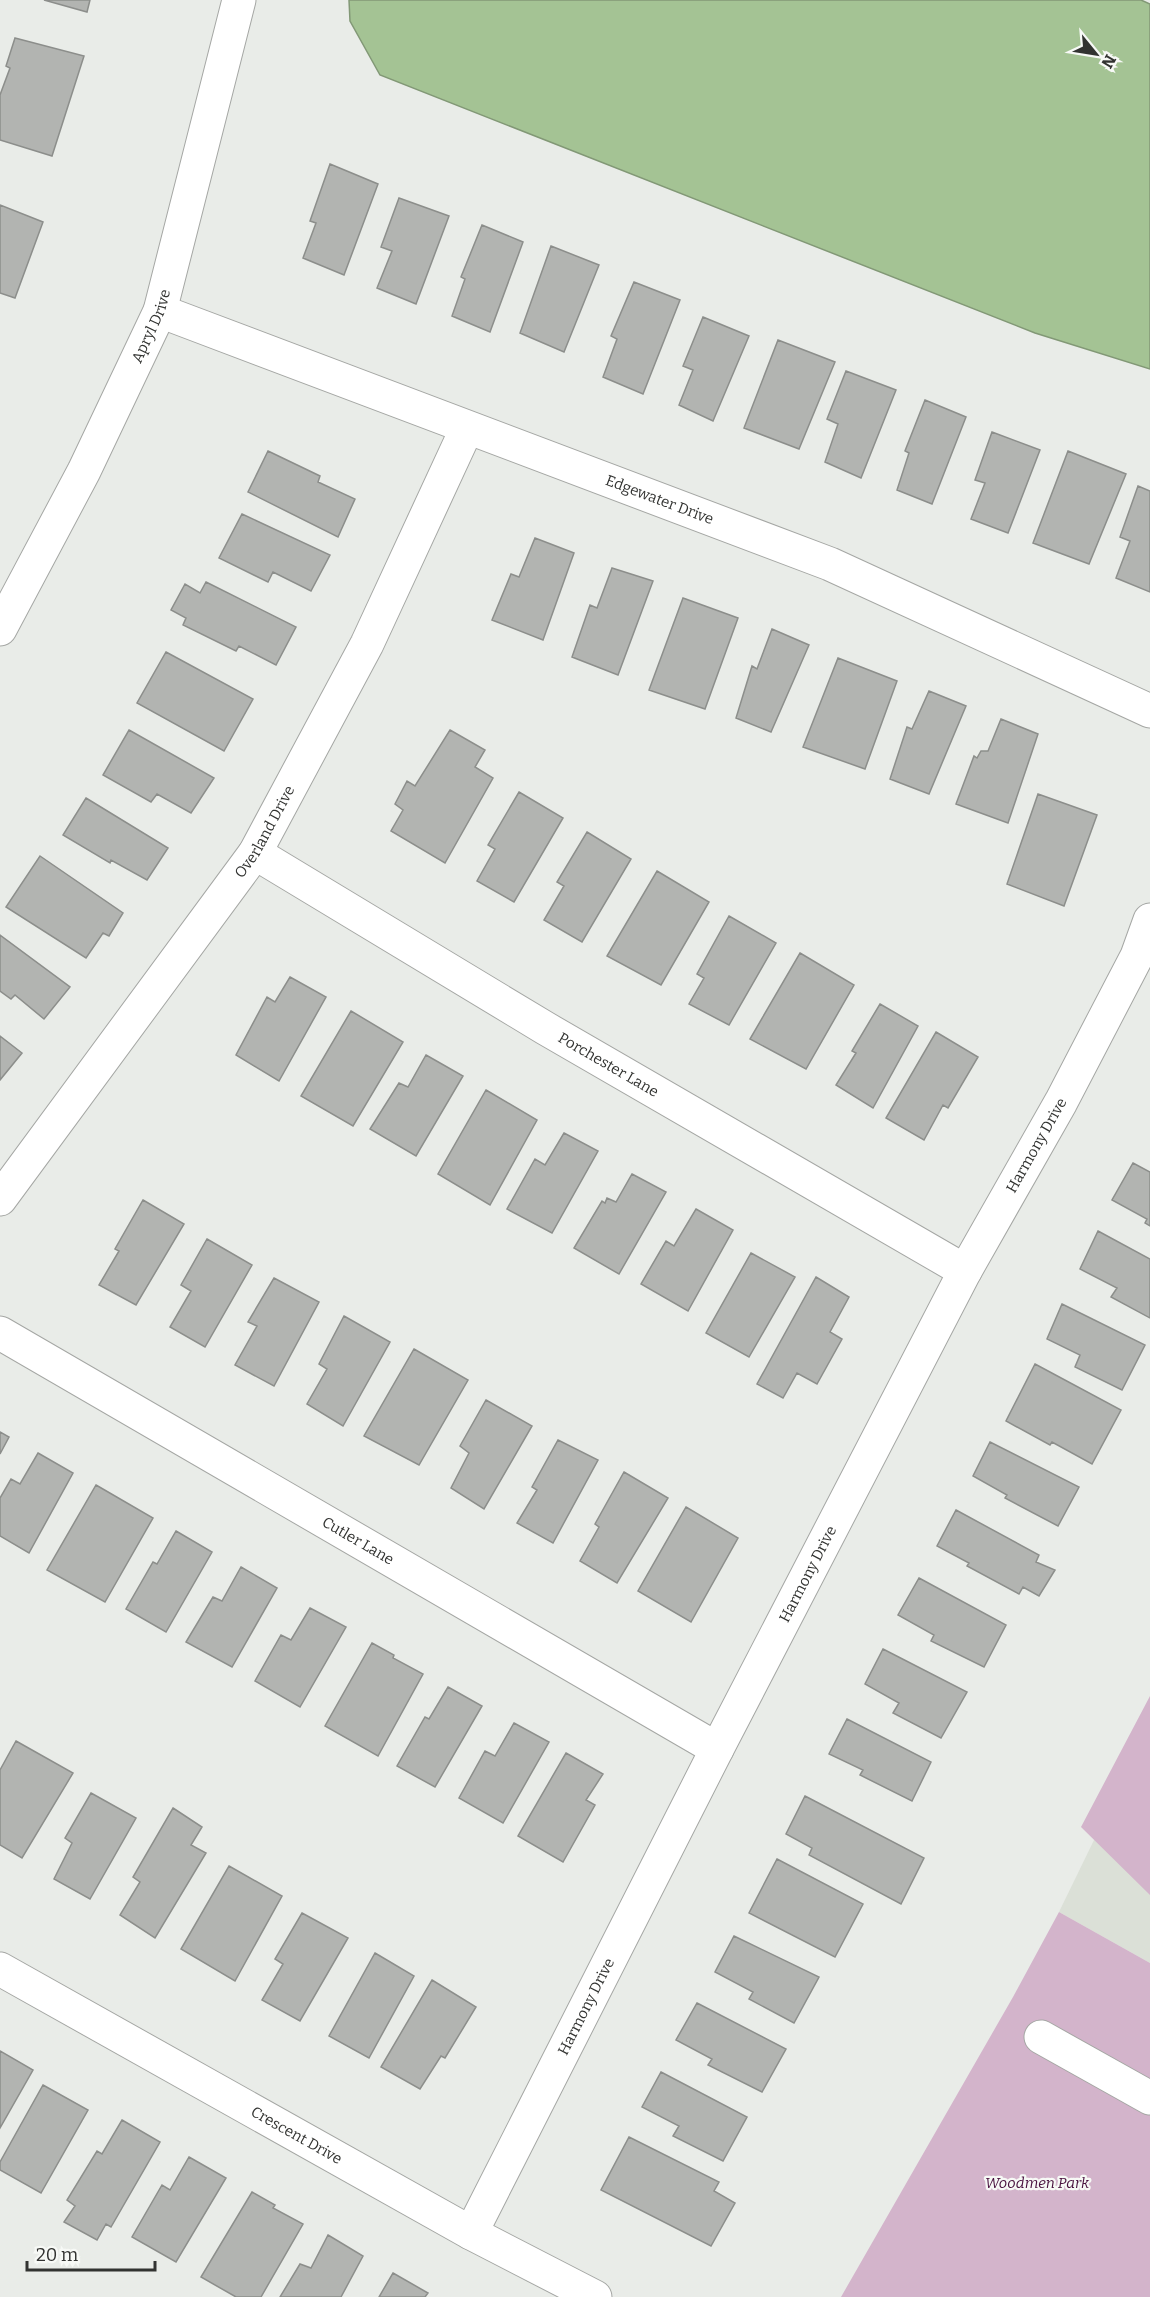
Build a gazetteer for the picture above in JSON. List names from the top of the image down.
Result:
{
  "streets": {
    "street": [
      "Apryl Drive",
      "Edgewater Drive",
      "Overland Drive",
      "Porchester Lane",
      "Harmony Drive",
      "Cutler Lane",
      "Crescent Drive"
    ]
  },
  "crossings": [
    ["Apryl Drive", "Edgewater Drive"],
    ["Edgewater Drive", "Overland Drive"],
    ["Overland Drive", "Porchester Lane"],
    ["Porchester Lane", "Harmony Drive"],
    ["Harmony Drive", "Cutler Lane"],
    ["Harmony Drive", "Crescent Drive"]
  ],
  "parks": ["Woodmen Park"],
  "scale_bar": "20 m",
  "north": "bottom right"
}
